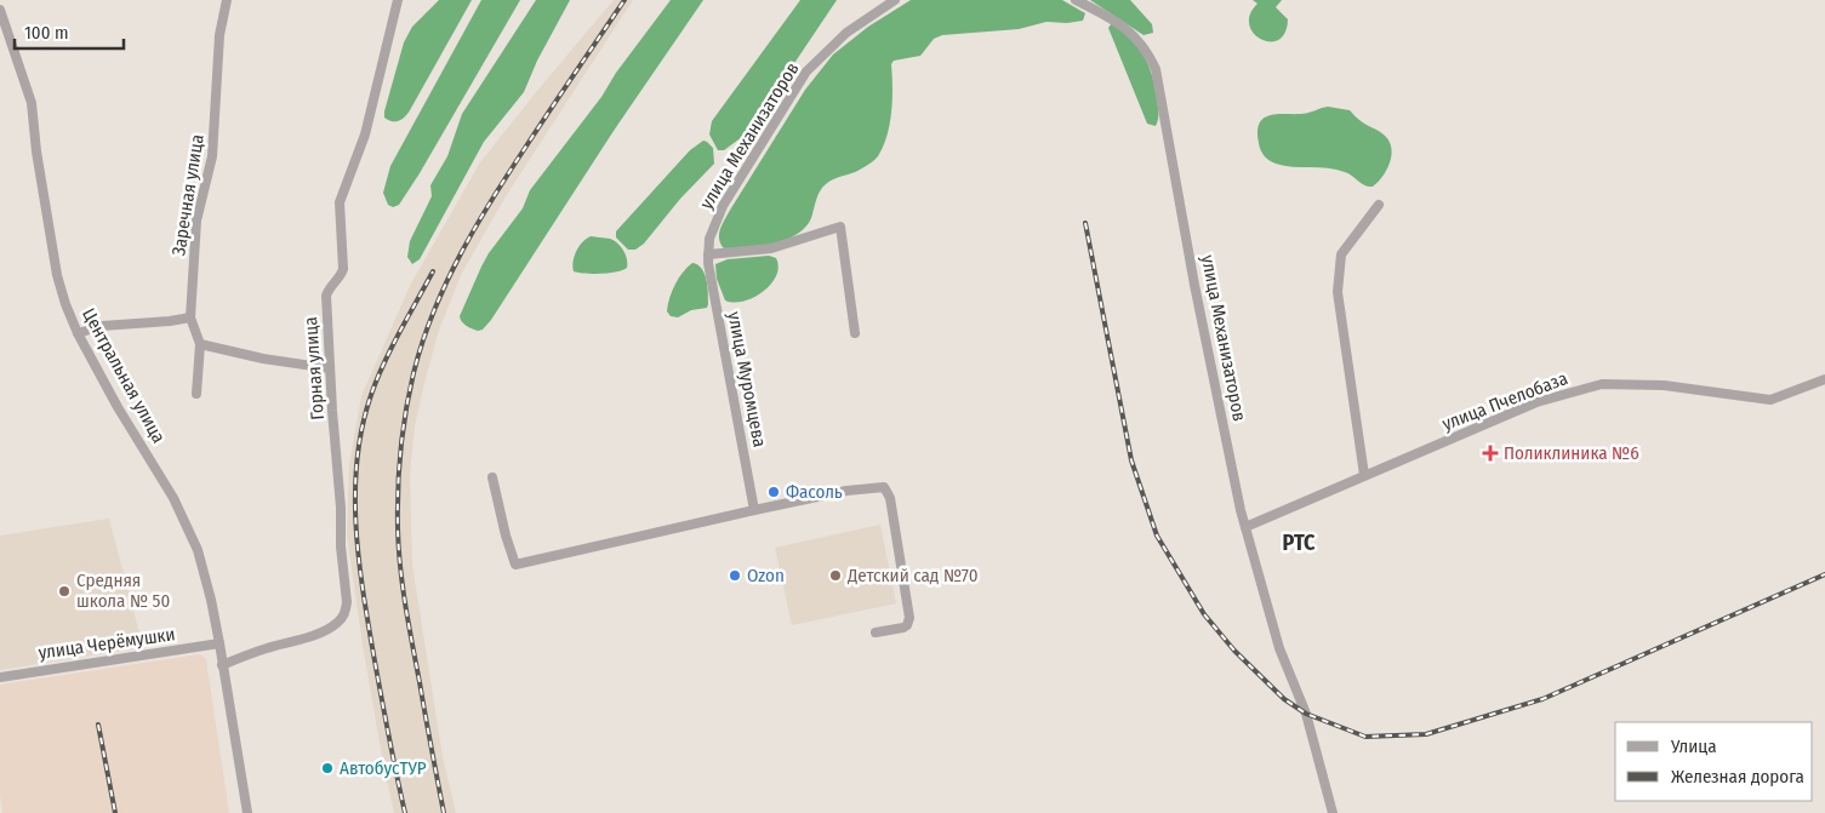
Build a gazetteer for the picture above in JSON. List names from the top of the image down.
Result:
{
  "streets": {
    "street": [
      "улица Механизаторов",
      "Заречная улица",
      "Горная улица",
      "Центральная улица",
      "улица Муромцева",
      "улица Пчелобаза",
      "улица Черёмушки"
    ]
  },
  "crossings": [
    ["улица Механизаторов", "улица Муромцева"],
    ["улица Механизаторов", "улица Пчелобаза"],
    ["Горная улица", "Центральная улица"],
    ["Центральная улица", "улица Черёмушки"]
  ],
  "districts": ["РТС"],
  "places": {
    "health": ["Поликлиника №6"],
    "other": [
      "Фасоль",
      "Ozon",
      "Детский сад №70",
      "Средняя школа № 50",
      "АвтобусТУР"
    ]
  },
  "legend": ["Улица", "Железная дорога"],
  "scale_bar": "100 m"
}
